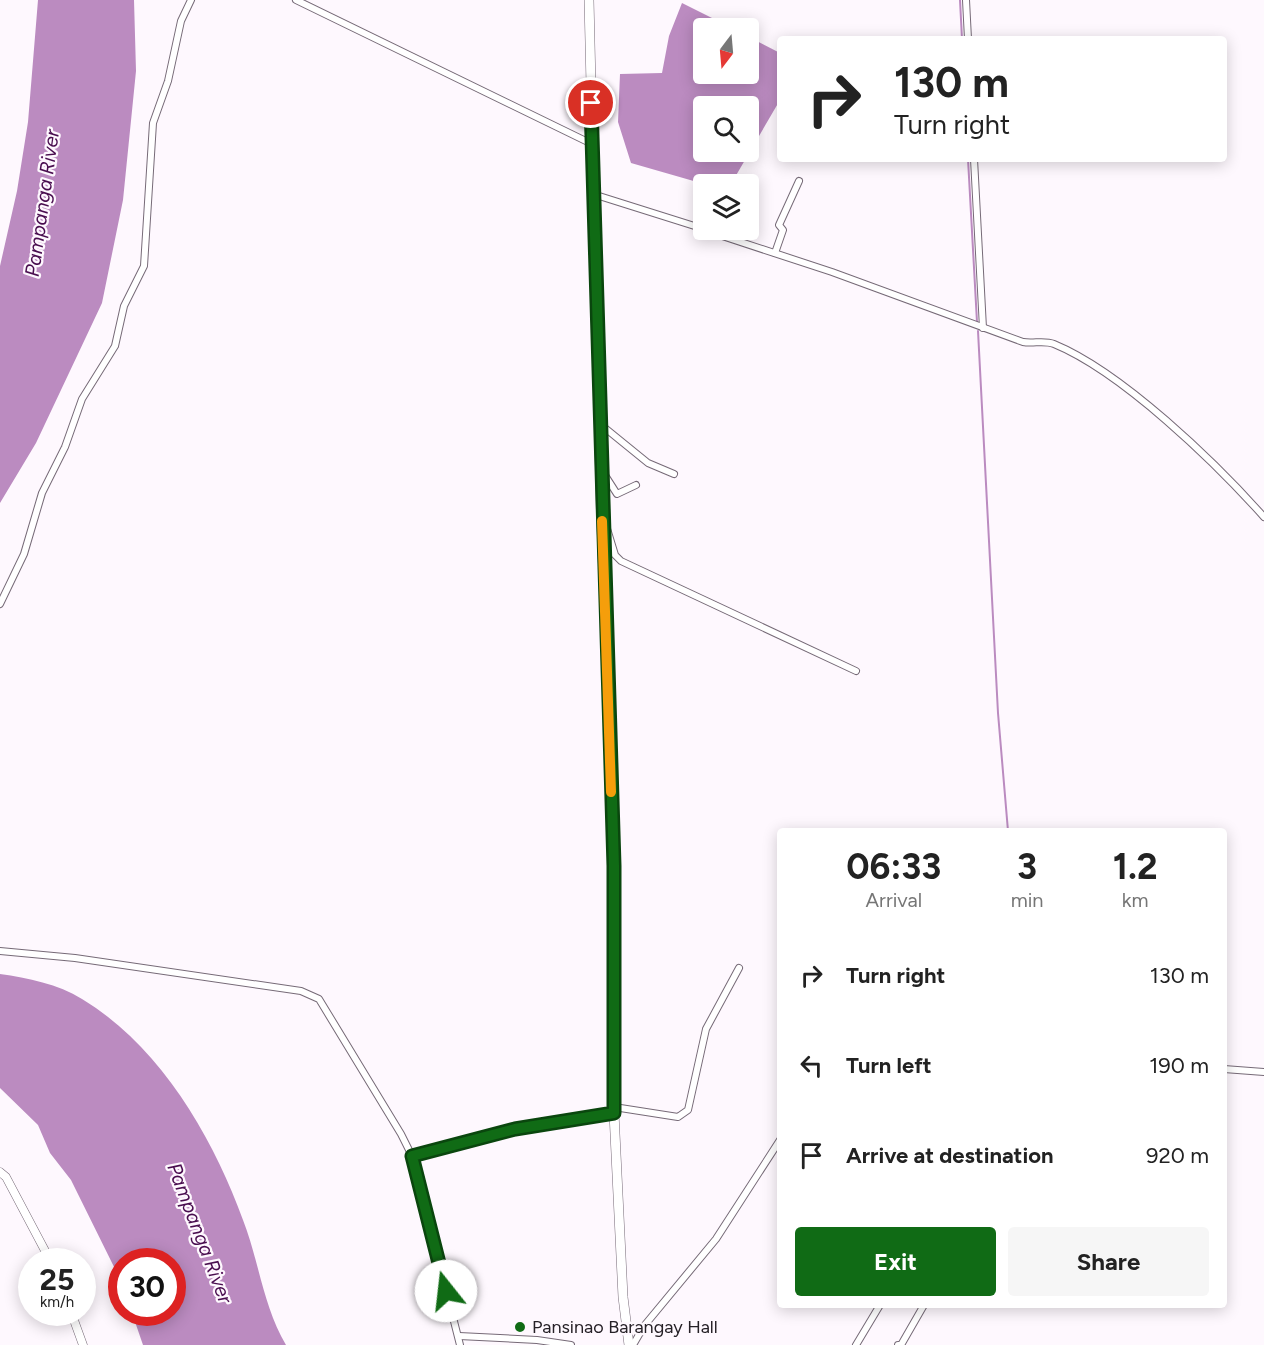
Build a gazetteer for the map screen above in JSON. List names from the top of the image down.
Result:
{
  "water": ["Pampanga River"],
  "places": ["Pansinao Barangay Hall"],
  "north": "bottom",
  "page": {
    "turn": ["130 m", "Turn right"],
    "eta": [
      "06:33",
      "Arrival",
      "3",
      "min",
      "1.2",
      "km"
    ],
    "list": [
      {
        "name": "Turn right",
        "value": "130 m"
      },
      {
        "name": "Turn left",
        "value": "190 m"
      },
      {
        "name": "Arrive at destination",
        "value": "920 m"
      }
    ],
    "buttons": ["Exit", "Share"],
    "speed": "25 km/h",
    "limit": "30"
  }
}
